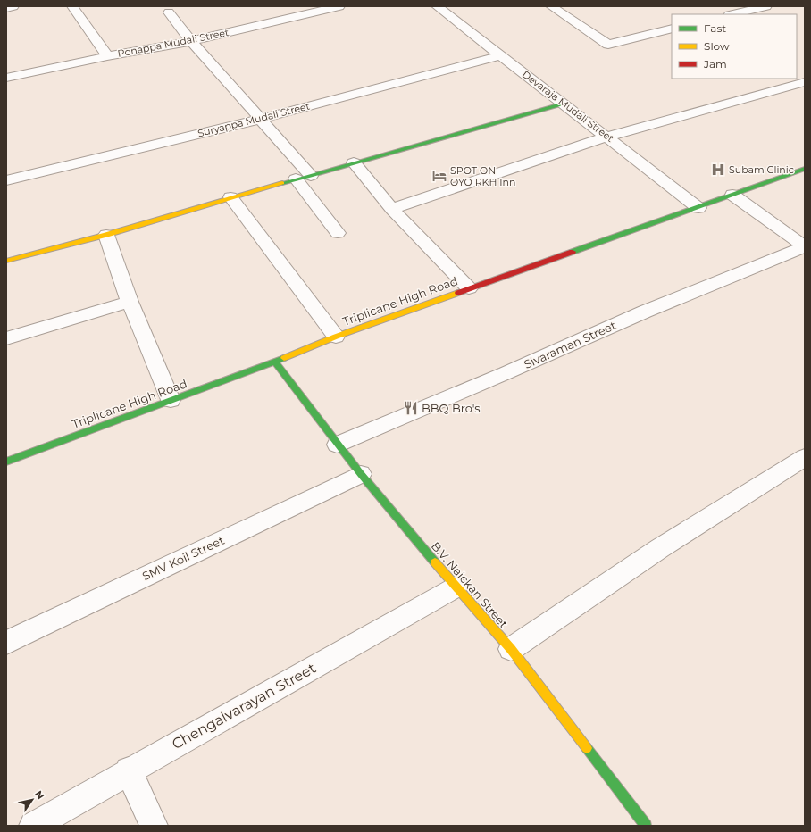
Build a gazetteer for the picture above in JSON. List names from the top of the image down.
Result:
{
  "streets": {
    "street": [
      "Ponappa Mudali Street",
      "Devaraja Mudali Street",
      "Suryappa Mudali Street",
      "Triplicane High Road",
      "Sivaraman Street",
      "SMV Koil Street",
      "B.V. Naickan Street",
      "Chengalvarayan Street"
    ]
  },
  "crossings": [
    ["Devaraja Mudali Street", "Suryappa Mudali Street"],
    ["Devaraja Mudali Street", "Triplicane High Road"],
    ["Triplicane High Road", "B.V. Naickan Street"],
    ["Sivaraman Street", "B.V. Naickan Street"],
    ["SMV Koil Street", "B.V. Naickan Street"],
    ["B.V. Naickan Street", "Chengalvarayan Street"]
  ],
  "places": {
    "hospital": ["Subam Clinic"],
    "hotel": ["SPOT ON OYO RKH Inn"],
    "restaurant": ["BBQ Bro's"]
  },
  "legend": ["Fast", "Slow", "Jam"],
  "north": "top right"
}
